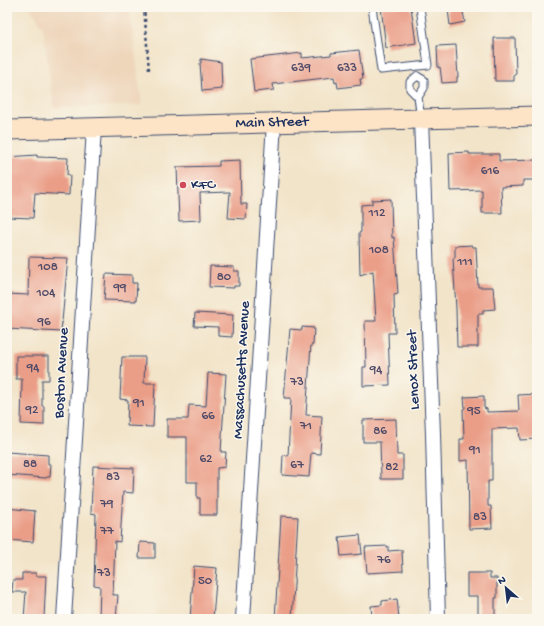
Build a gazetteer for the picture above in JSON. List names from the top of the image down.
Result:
{
  "streets": {
    "main road": ["Main Street"],
    "street": ["Massachusetts Avenue", "Lenox Street", "Boston Avenue"]
  },
  "crossings": [
    ["Main Street", "Massachusetts Avenue"],
    ["Main Street", "Lenox Street"],
    ["Main Street", "Boston Avenue"]
  ],
  "places": ["KFC"],
  "house_numbers": [
    "639",
    "633",
    "616",
    "112",
    "108",
    "111",
    "108",
    "80",
    "99",
    "104",
    "96",
    "94",
    "94",
    "73",
    "91",
    "92",
    "95",
    "66",
    "71",
    "86",
    "91",
    "62",
    "88",
    "67",
    "82",
    "83",
    "79",
    "83",
    "77",
    "76",
    "73",
    "50"
  ],
  "north": "top left"
}
